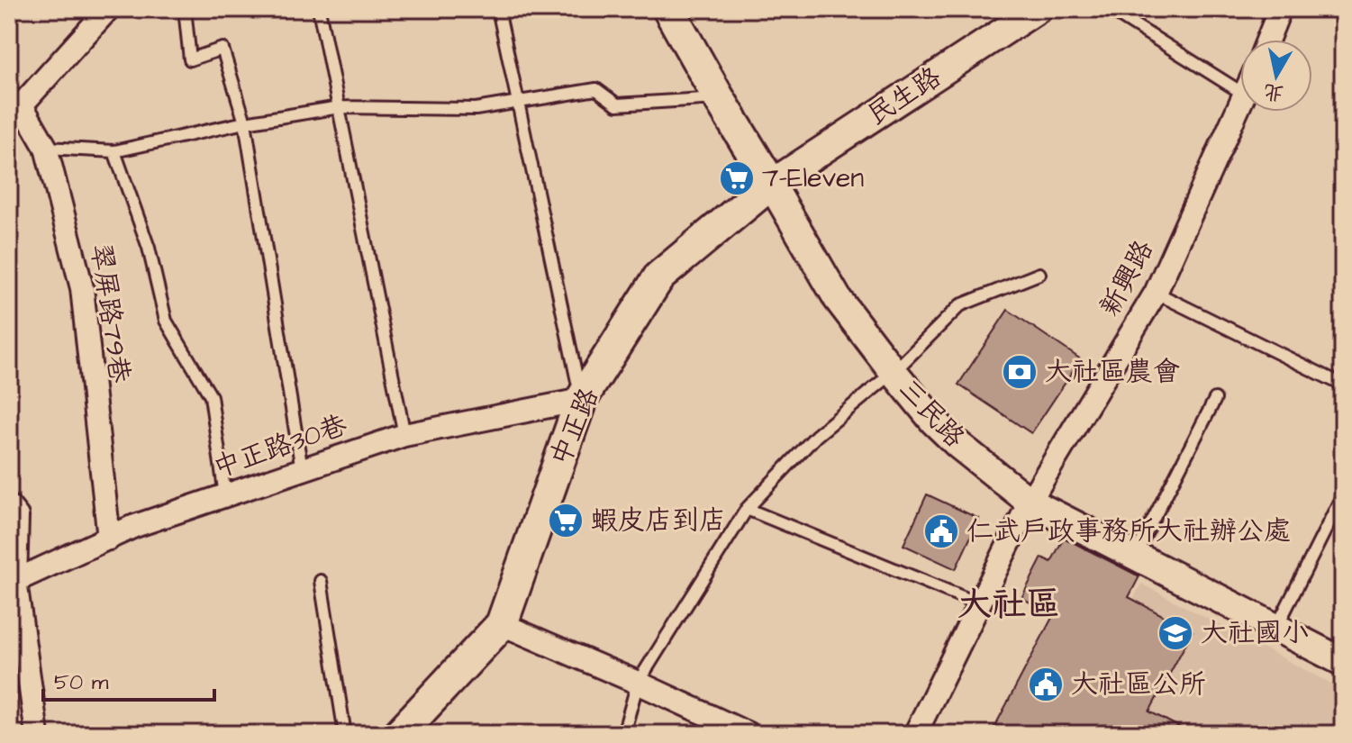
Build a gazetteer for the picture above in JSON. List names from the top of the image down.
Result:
{
  "streets": {
    "main road": ["三民路", "中正路"],
    "street": [
      "民生路",
      "新興路",
      "翠屏路79巷",
      "中正路30巷"
    ]
  },
  "crossings": [
    ["民生路", "三民路"],
    ["民生路", "中正路"],
    ["新興路", "三民路"],
    ["翠屏路79巷", "中正路30巷"],
    ["三民路", "中正路"],
    ["中正路", "中正路30巷"]
  ],
  "districts": ["大社區"],
  "places": {
    "supermarket": ["7-Eleven", "蝦皮店到店"],
    "bank": ["大社區農會"],
    "public building": ["仁武戶政事務所大社辦公處", "大社區公所"],
    "school or university": ["大社國小"]
  },
  "scale_bar": "50 m",
  "north": "bottom"
}
